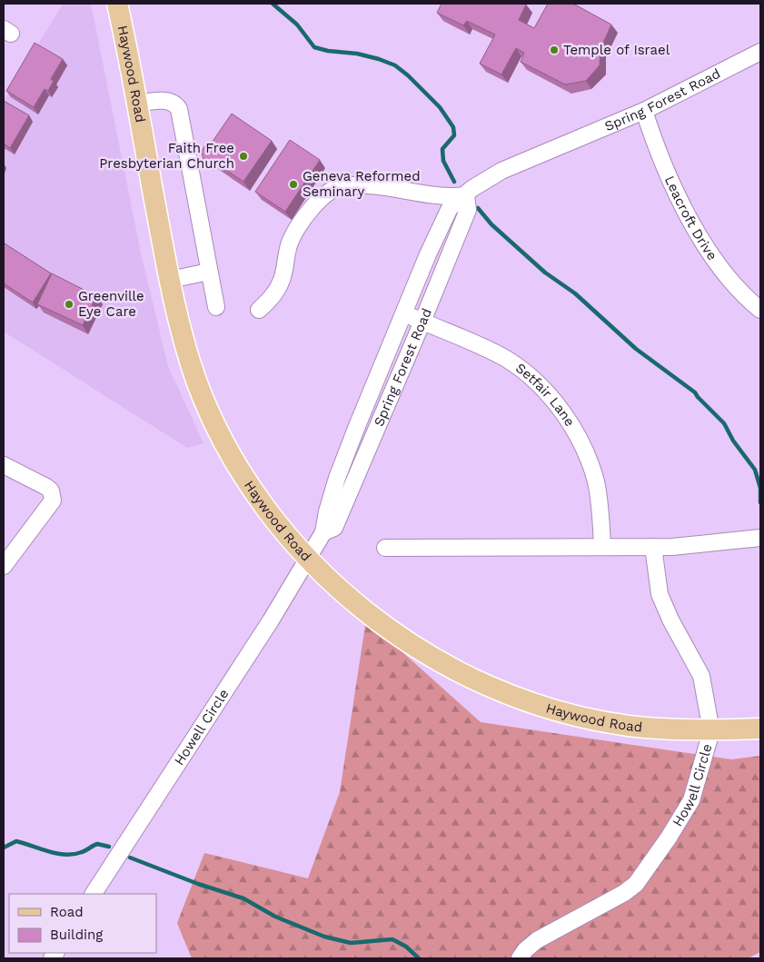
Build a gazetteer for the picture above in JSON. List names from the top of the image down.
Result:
{
  "streets": {
    "main road": ["Haywood Road"],
    "street": [
      "Spring Forest Road",
      "Leacroft Drive",
      "Setfair Lane",
      "Howell Circle"
    ]
  },
  "crossings": [
    ["Haywood Road", "Spring Forest Road"],
    ["Haywood Road", "Howell Circle"],
    ["Spring Forest Road", "Leacroft Drive"],
    ["Spring Forest Road", "Setfair Lane"],
    ["Spring Forest Road", "Howell Circle"]
  ],
  "places": [
    "Temple of Israel",
    "Faith Free Presbyterian Church",
    "Geneva Reformed Seminary",
    "Greenville Eye Care"
  ],
  "legend": ["Road", "Building"]
}
